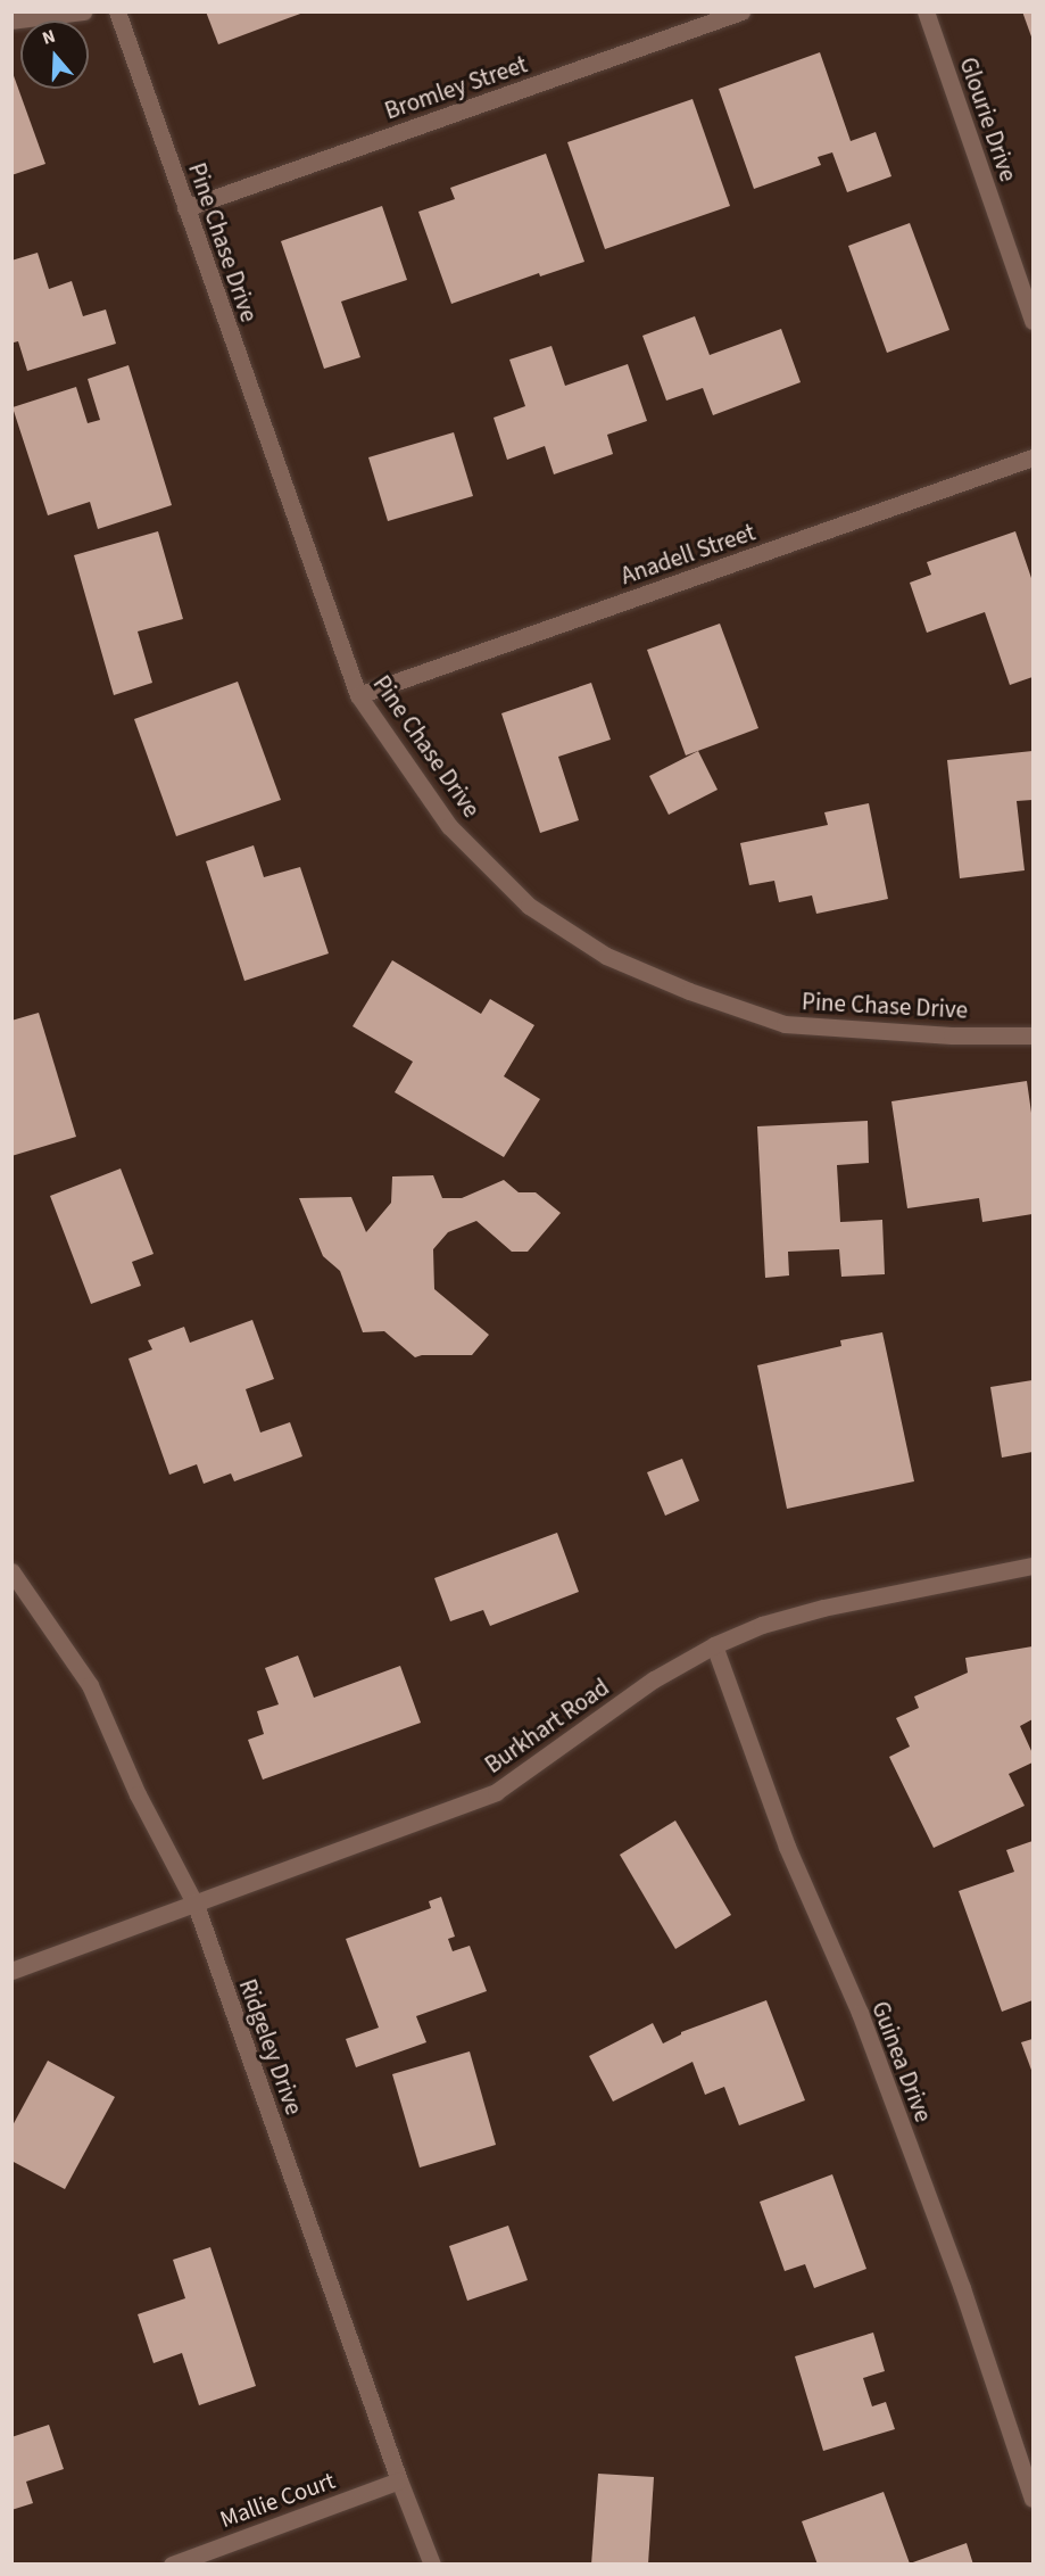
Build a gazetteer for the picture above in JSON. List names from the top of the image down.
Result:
{
  "streets": {
    "street": [
      "Bromley Street",
      "Glourie Drive",
      "Pine Chase Drive",
      "Anadell Street",
      "Burkhart Road",
      "Ridgeley Drive",
      "Guinea Drive",
      "Mallie Court"
    ]
  },
  "crossings": [
    ["Bromley Street", "Pine Chase Drive"],
    ["Pine Chase Drive", "Anadell Street"],
    ["Burkhart Road", "Ridgeley Drive"],
    ["Burkhart Road", "Guinea Drive"],
    ["Ridgeley Drive", "Mallie Court"]
  ],
  "north": "top"
}
